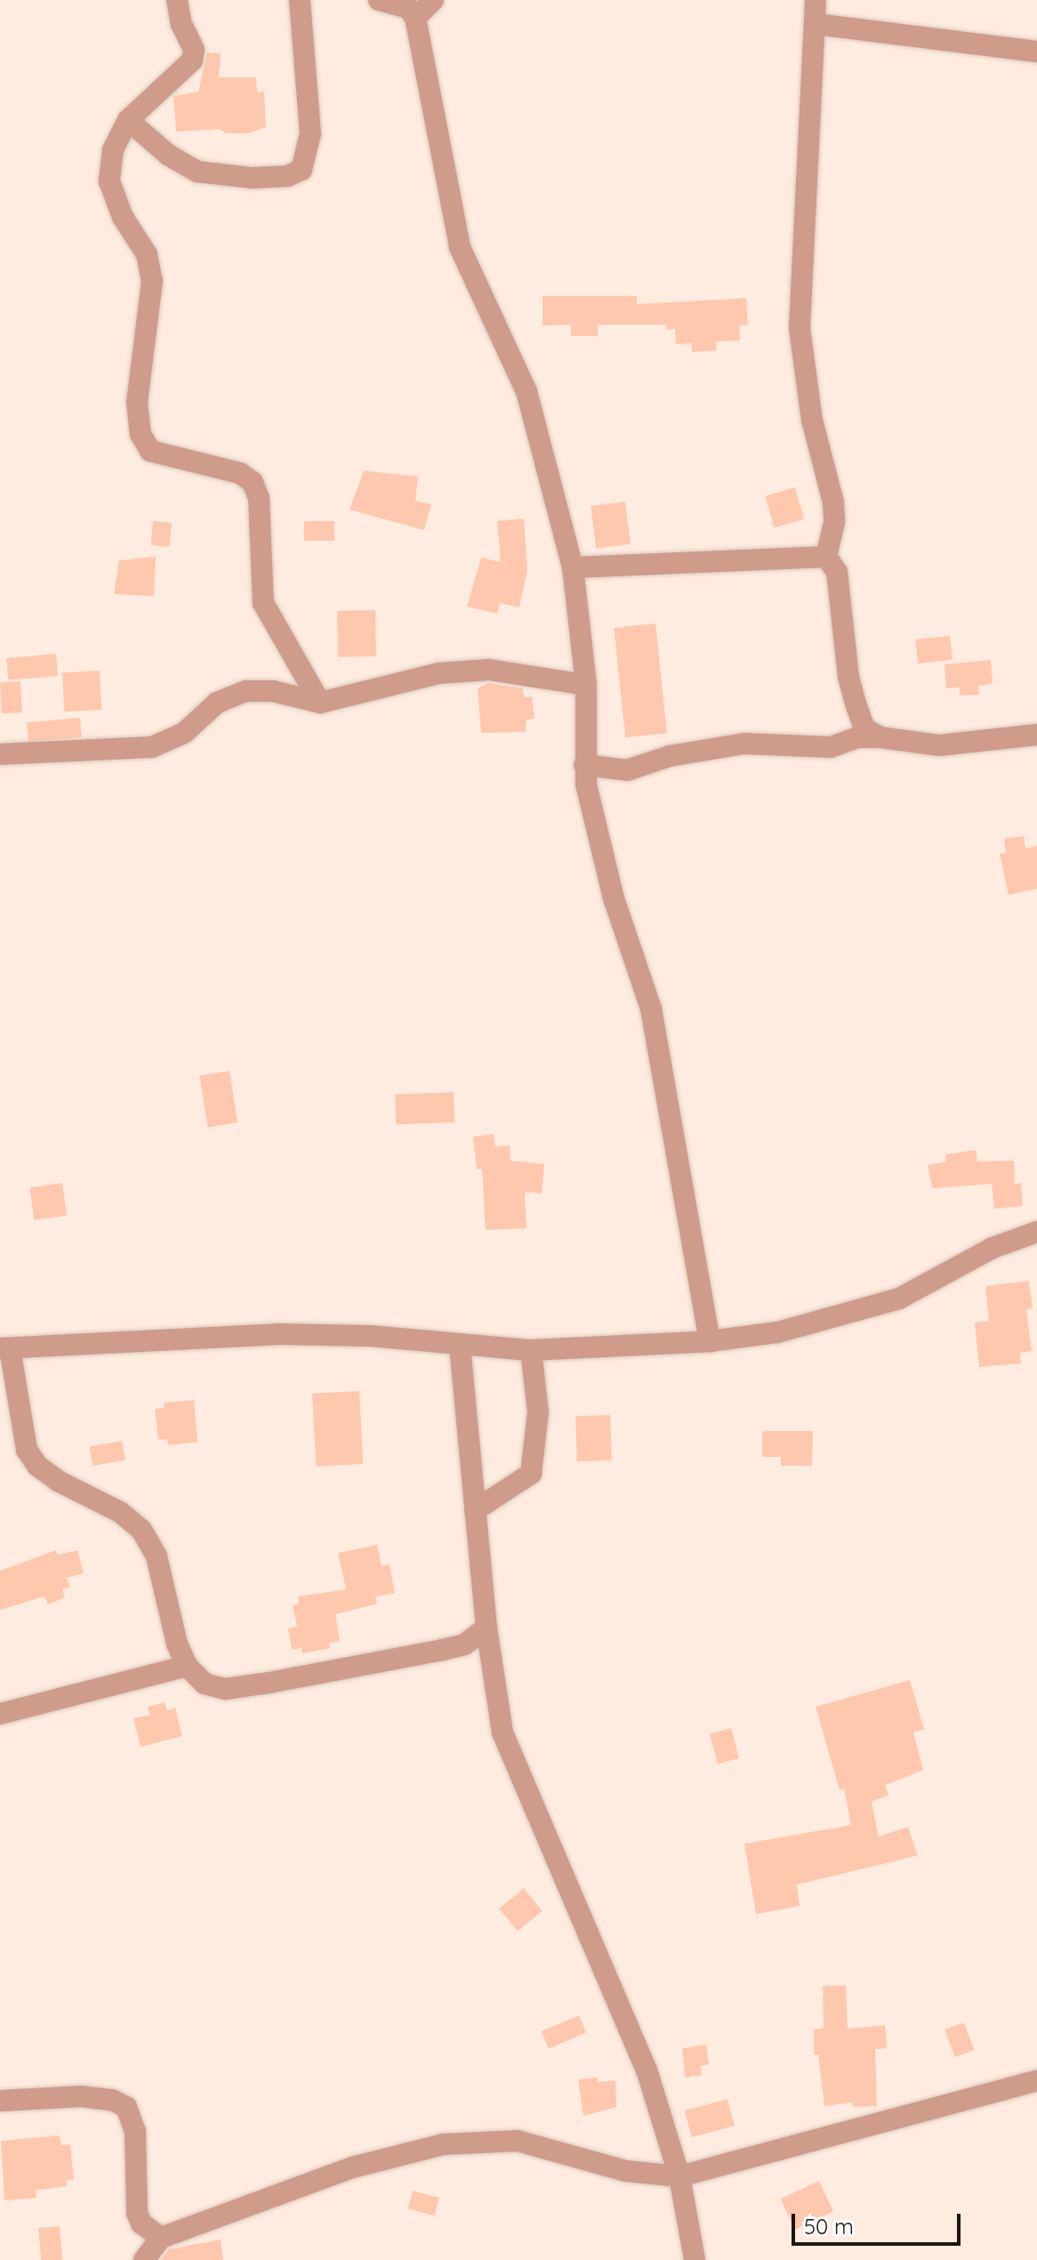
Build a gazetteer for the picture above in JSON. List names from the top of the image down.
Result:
{
  "scale_bar": "50 m"
}
